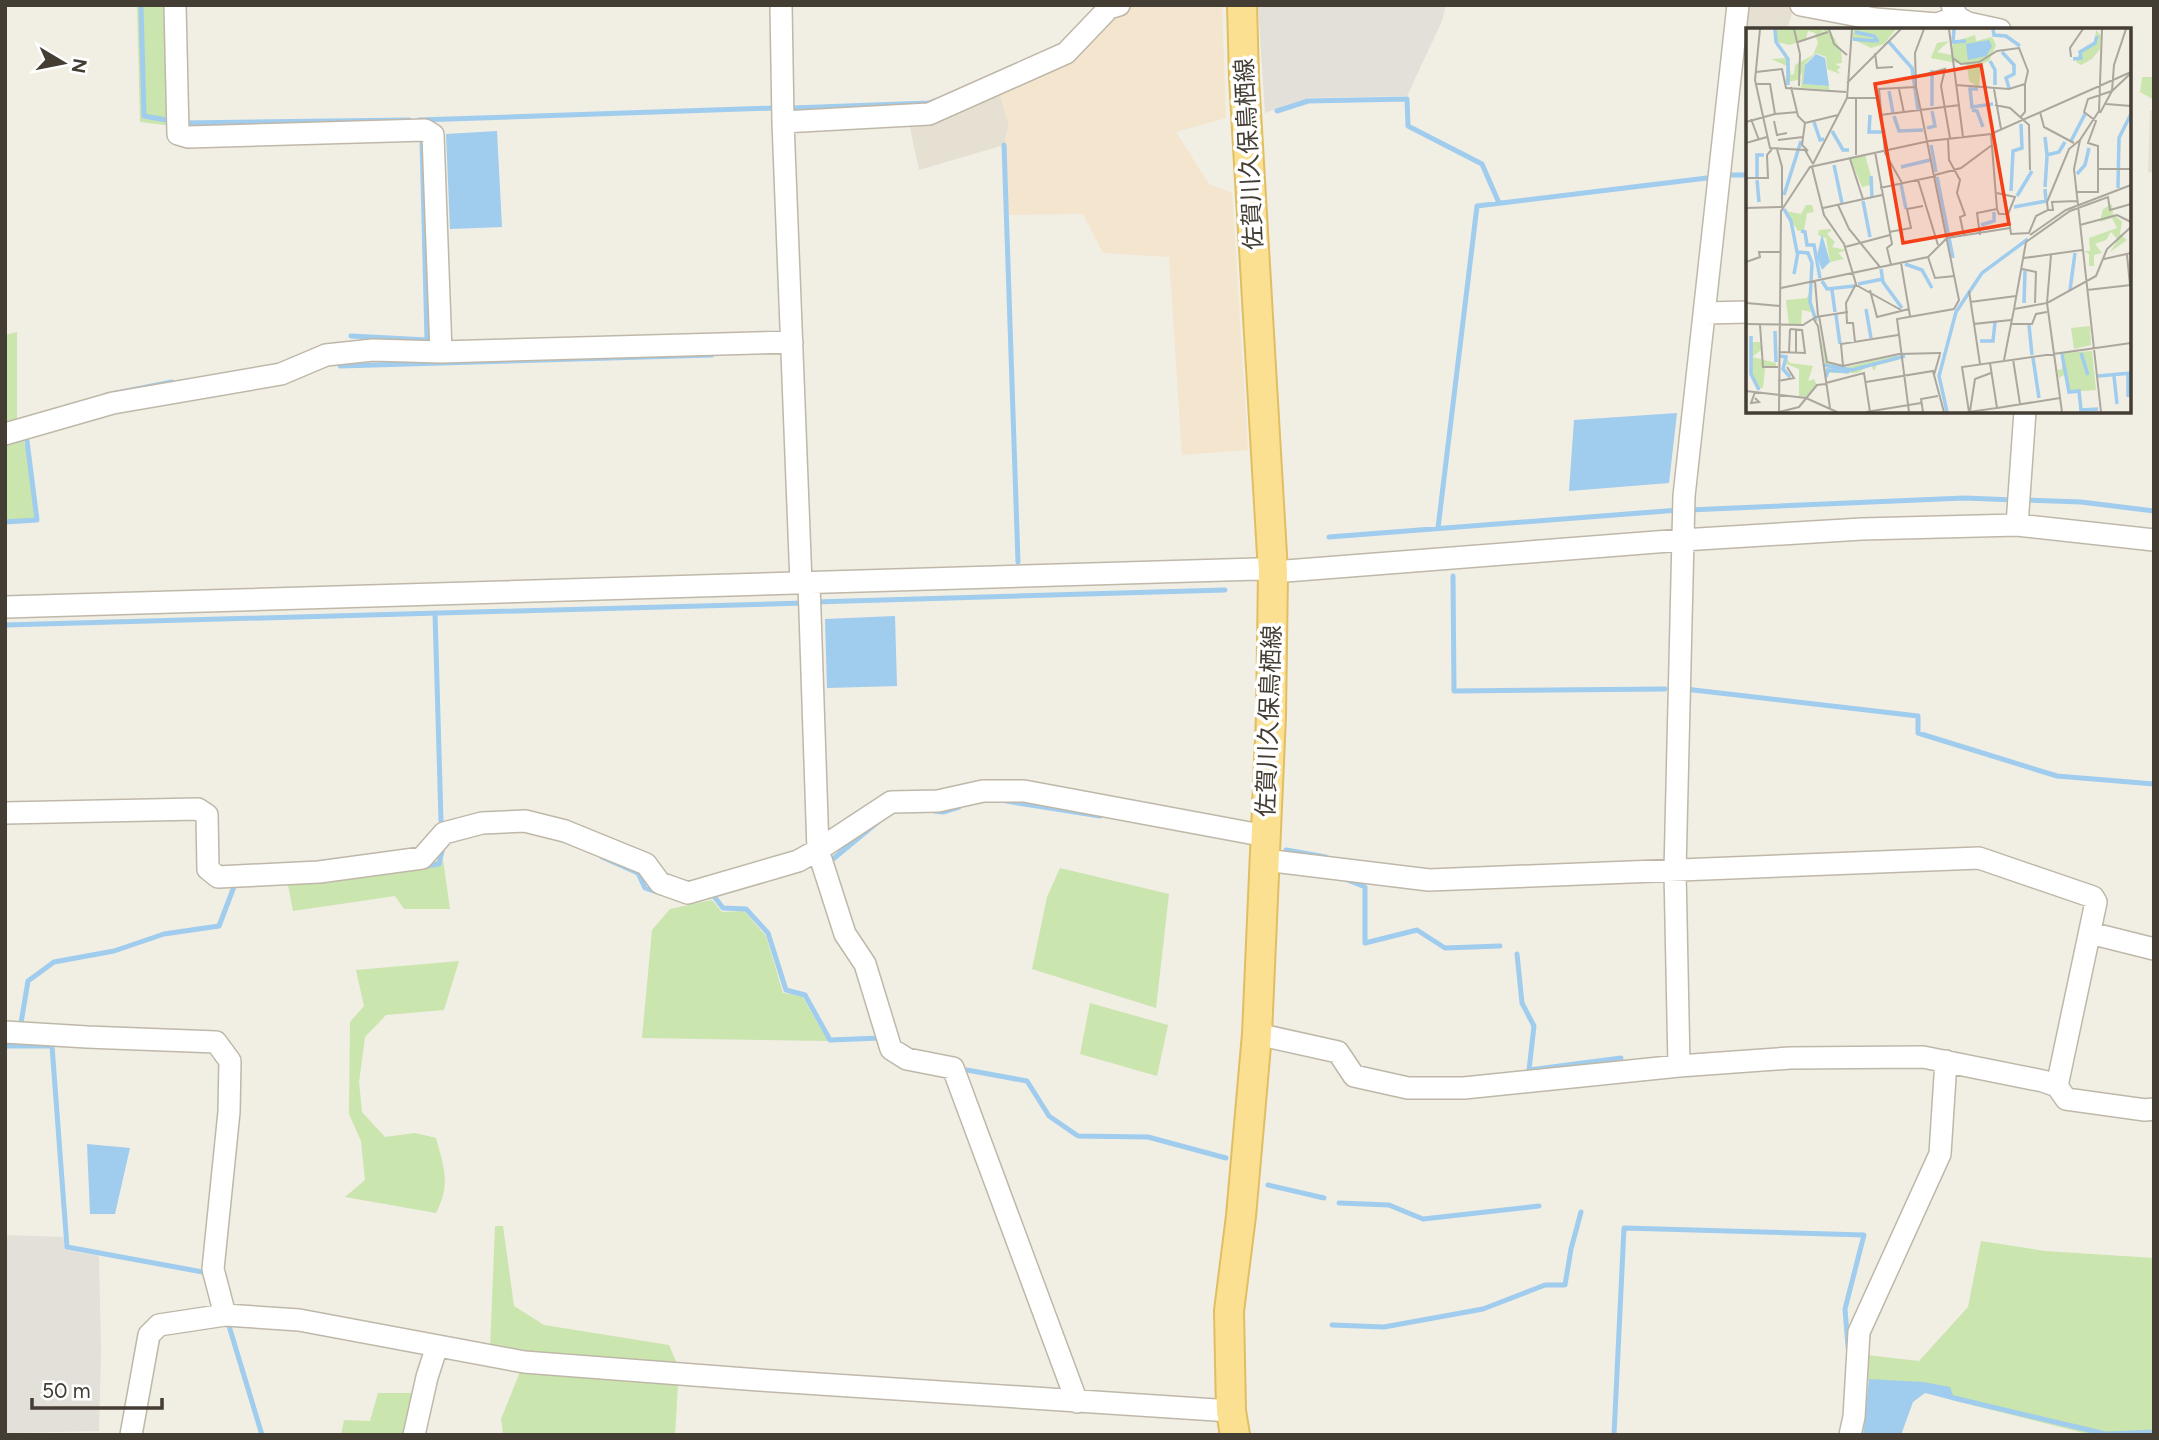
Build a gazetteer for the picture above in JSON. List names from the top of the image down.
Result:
{
  "streets": {
    "main road": ["佐賀川久保鳥栖線"]
  },
  "scale_bar": "50 m",
  "north": "right"
}
